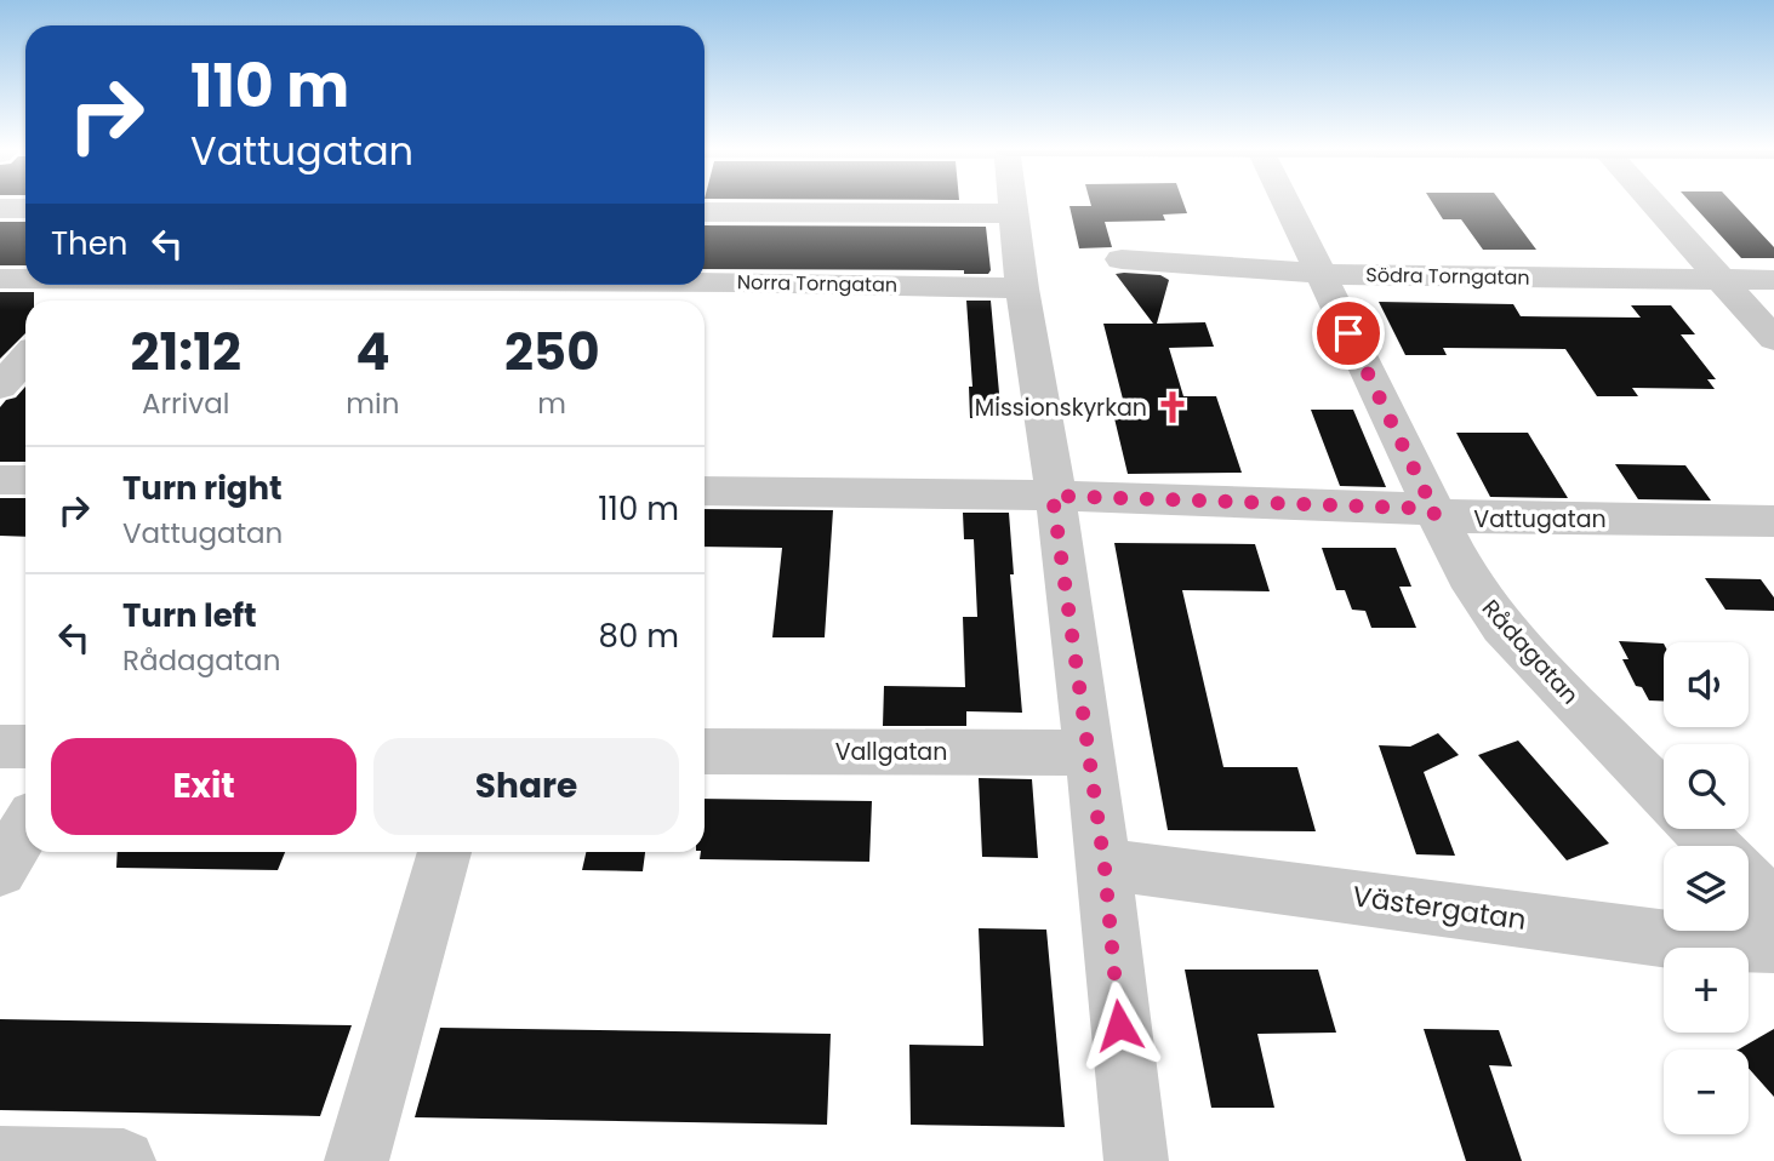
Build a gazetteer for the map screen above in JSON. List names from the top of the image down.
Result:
{
  "streets": {
    "street": [
      "Södra Torngatan",
      "Norra Torngatan",
      "Vattugatan",
      "Rådagatan",
      "Vallgatan",
      "Västergatan"
    ]
  },
  "crossings": [
    ["Södra Torngatan", "Rådagatan"],
    ["Vattugatan", "Rådagatan"]
  ],
  "places": {
    "church": ["Missionskyrkan"]
  },
  "page": {
    "turn": ["110 m", "Vattugatan"],
    "then": "Then",
    "eta": [
      "21:12",
      "Arrival",
      "4",
      "min",
      "250",
      "m"
    ],
    "list": [
      {
        "name": "Turn right",
        "note": "Vattugatan",
        "value": "110 m"
      },
      {
        "name": "Turn left",
        "note": "Rådagatan",
        "value": "80 m"
      }
    ],
    "map_buttons": ["+", "−"],
    "buttons": ["Exit", "Share"]
  }
}
